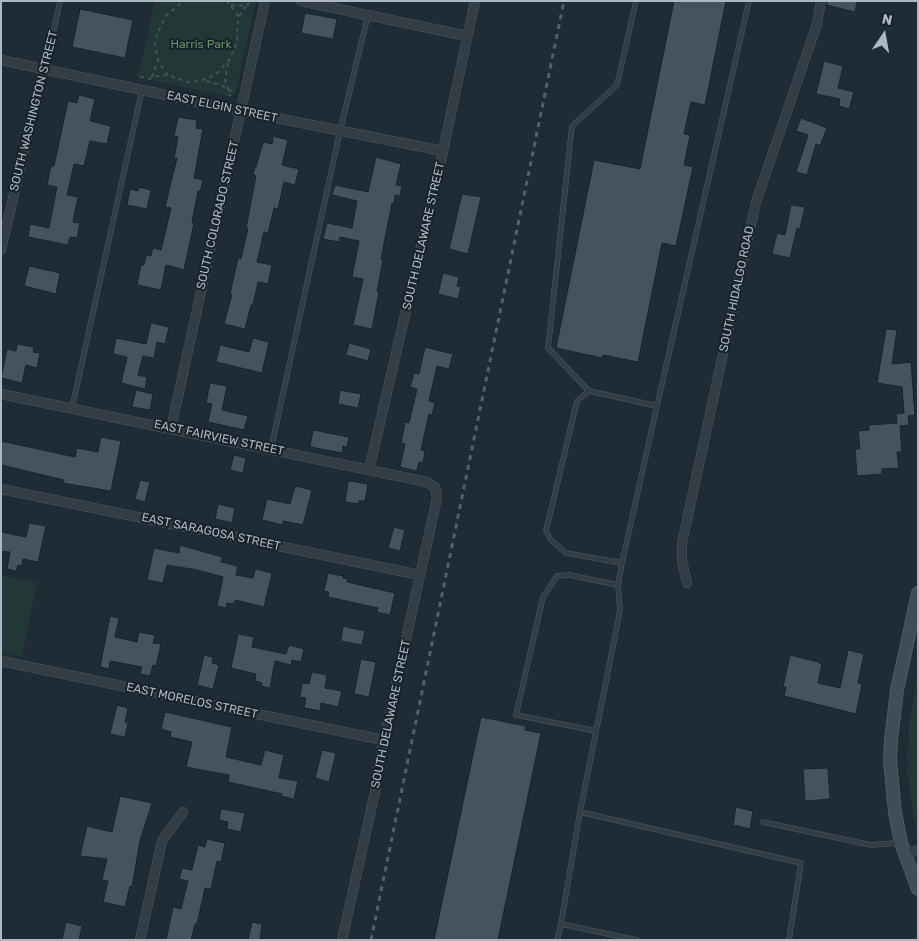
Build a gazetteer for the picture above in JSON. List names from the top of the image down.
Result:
{
  "streets": {
    "street": [
      "EAST ELGIN STREET",
      "SOUTH WASHINGTON STREET",
      "SOUTH COLORADO STREET",
      "SOUTH DELAWARE STREET",
      "SOUTH HIDALGO ROAD",
      "EAST FAIRVIEW STREET",
      "EAST SARAGOSA STREET",
      "EAST MORELOS STREET"
    ]
  },
  "crossings": [
    ["EAST ELGIN STREET", "SOUTH WASHINGTON STREET"],
    ["EAST ELGIN STREET", "SOUTH COLORADO STREET"],
    ["EAST ELGIN STREET", "SOUTH DELAWARE STREET"],
    ["SOUTH COLORADO STREET", "EAST FAIRVIEW STREET"],
    ["SOUTH DELAWARE STREET", "EAST FAIRVIEW STREET"],
    ["SOUTH DELAWARE STREET", "EAST SARAGOSA STREET"],
    ["SOUTH DELAWARE STREET", "EAST MORELOS STREET"]
  ],
  "parks": ["Harris Park"],
  "north": "top"
}
